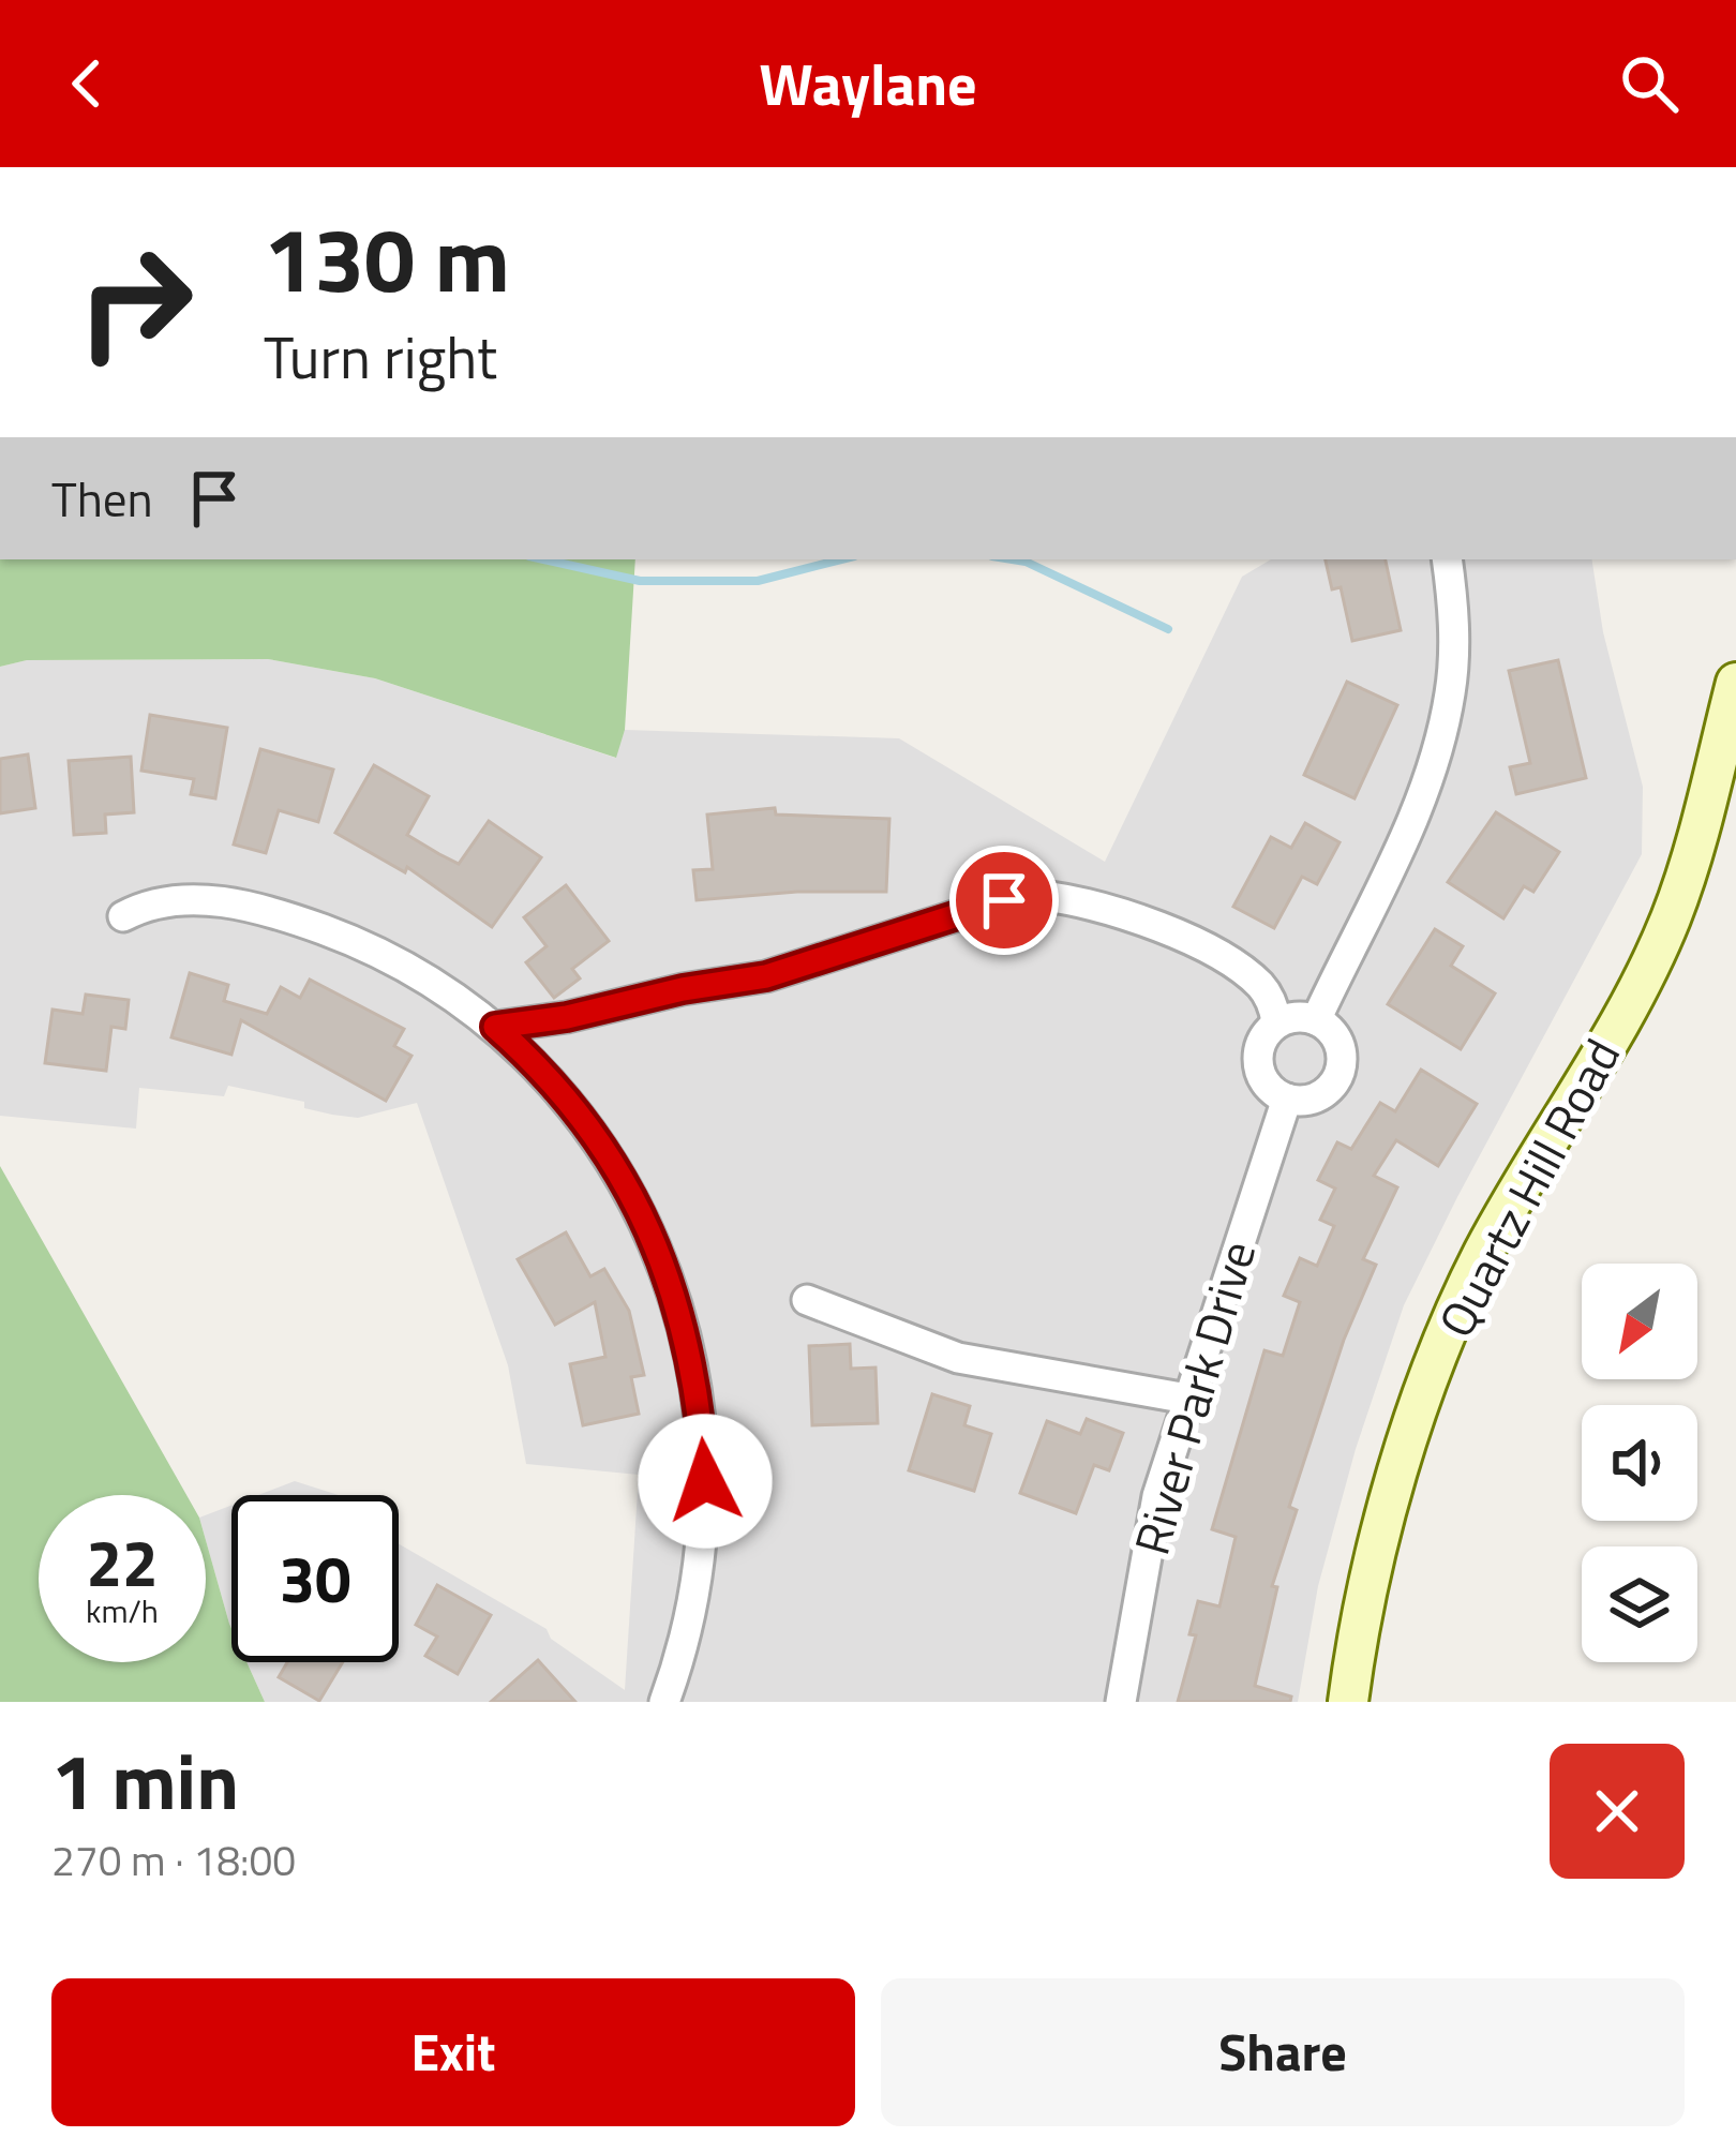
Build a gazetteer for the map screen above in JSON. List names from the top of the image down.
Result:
{
  "streets": {
    "street": ["Quartz Hill Road", "River Park Drive"]
  },
  "north": "bottom left",
  "page": {
    "header": "Waylane",
    "turn": ["130 m", "Turn right"],
    "then": "Then",
    "speed": "22 km/h",
    "limit": "30",
    "heading": ["1 min", "270 m · 18:00"],
    "buttons": ["Exit", "Share"]
  }
}
